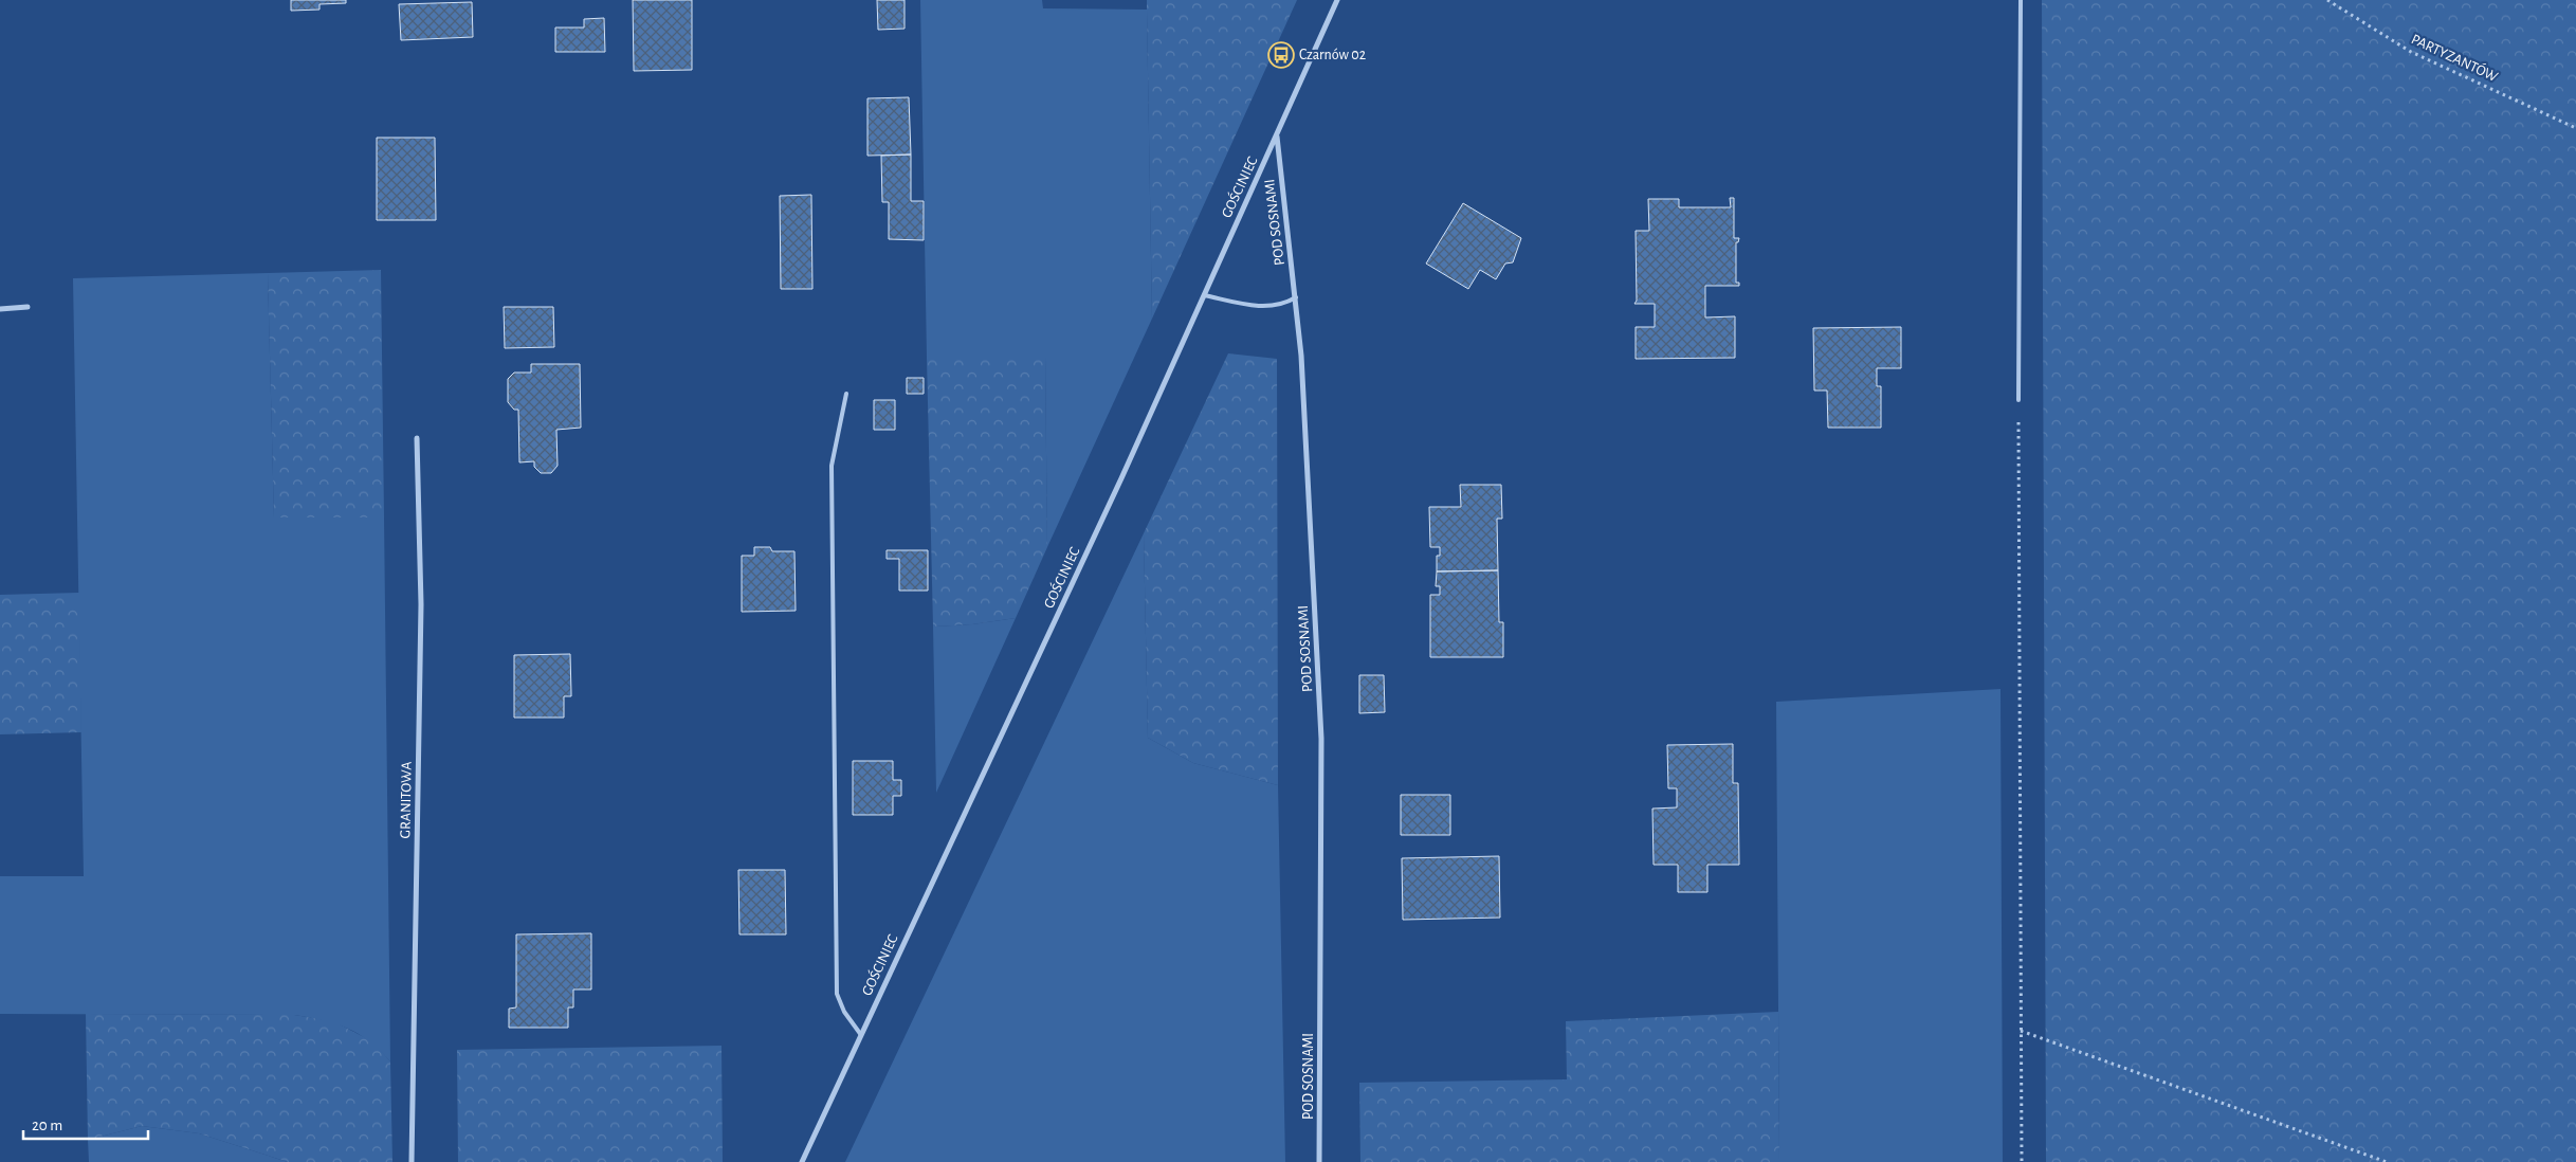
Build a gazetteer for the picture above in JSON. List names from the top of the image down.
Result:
{
  "streets": {
    "street": ["GOŚCINIEC", "POD SOSNAMI", "GRANITOWA"],
    "path": ["PARTYZANTÓW"]
  },
  "crossings": [
    ["GOŚCINIEC", "POD SOSNAMI"]
  ],
  "places": {
    "bus stop": ["Czarnów 02"]
  },
  "scale_bar": "20 m"
}
